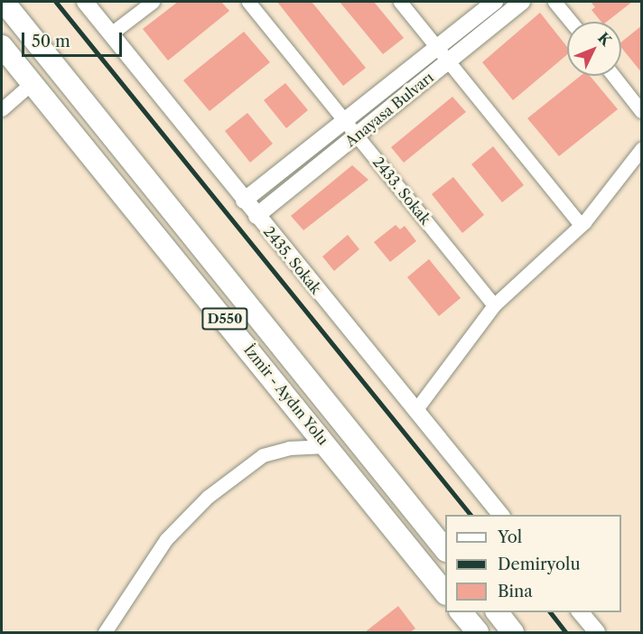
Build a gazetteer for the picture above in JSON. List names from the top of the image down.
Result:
{
  "streets": {
    "highway": ["D550", "İzmir - Aydın Yolu"],
    "street": ["Anayasa Bulvarı", "2433. Sokak", "2435. Sokak"]
  },
  "crossings": [
    ["Anayasa Bulvarı", "2433. Sokak"],
    ["Anayasa Bulvarı", "2435. Sokak"]
  ],
  "legend": ["Yol", "Demiryolu", "Bina"],
  "scale_bar": "50 m",
  "north": "top right"
}
